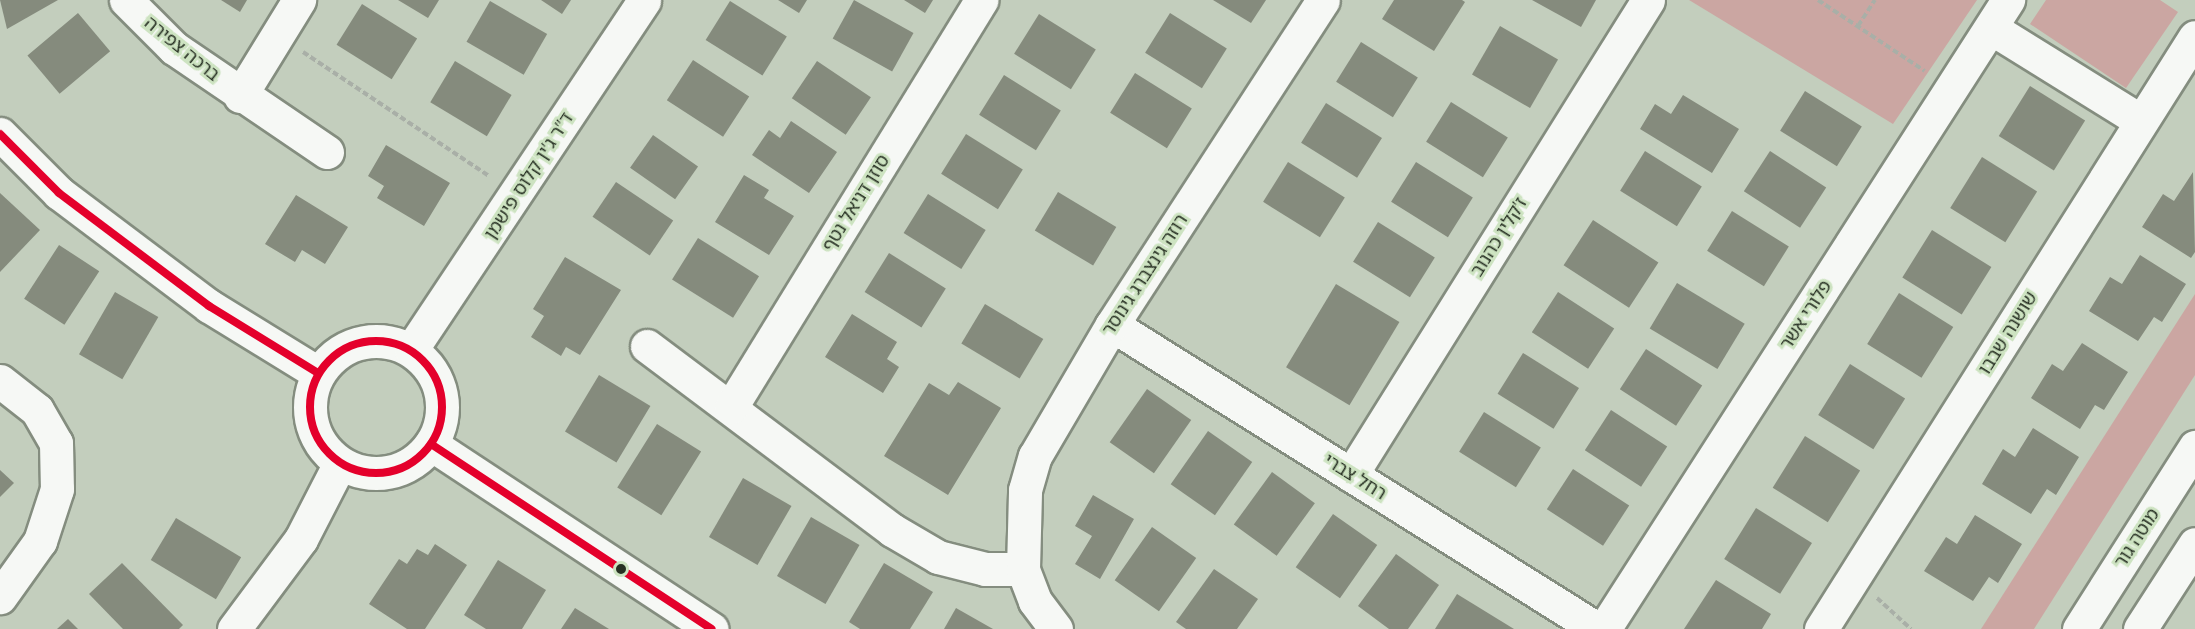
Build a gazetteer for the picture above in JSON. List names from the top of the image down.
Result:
{
  "streets": {
    "street": [
      "ברכה צפירה",
      "ד\"ר ג'ין קלוס פישמן",
      "סוזן דניאל נטף",
      "ז'קלין כהנוב",
      "רוזה גינצברג גינוסר",
      "פלורי אשר",
      "שושנה שבבו",
      "רחל צברי",
      "מוטה גור"
    ]
  },
  "crossings": [
    ["ז'קלין כהנוב", "רחל צברי"],
    ["רוזה גינצברג גינוסר", "רחל צברי"]
  ]
}
